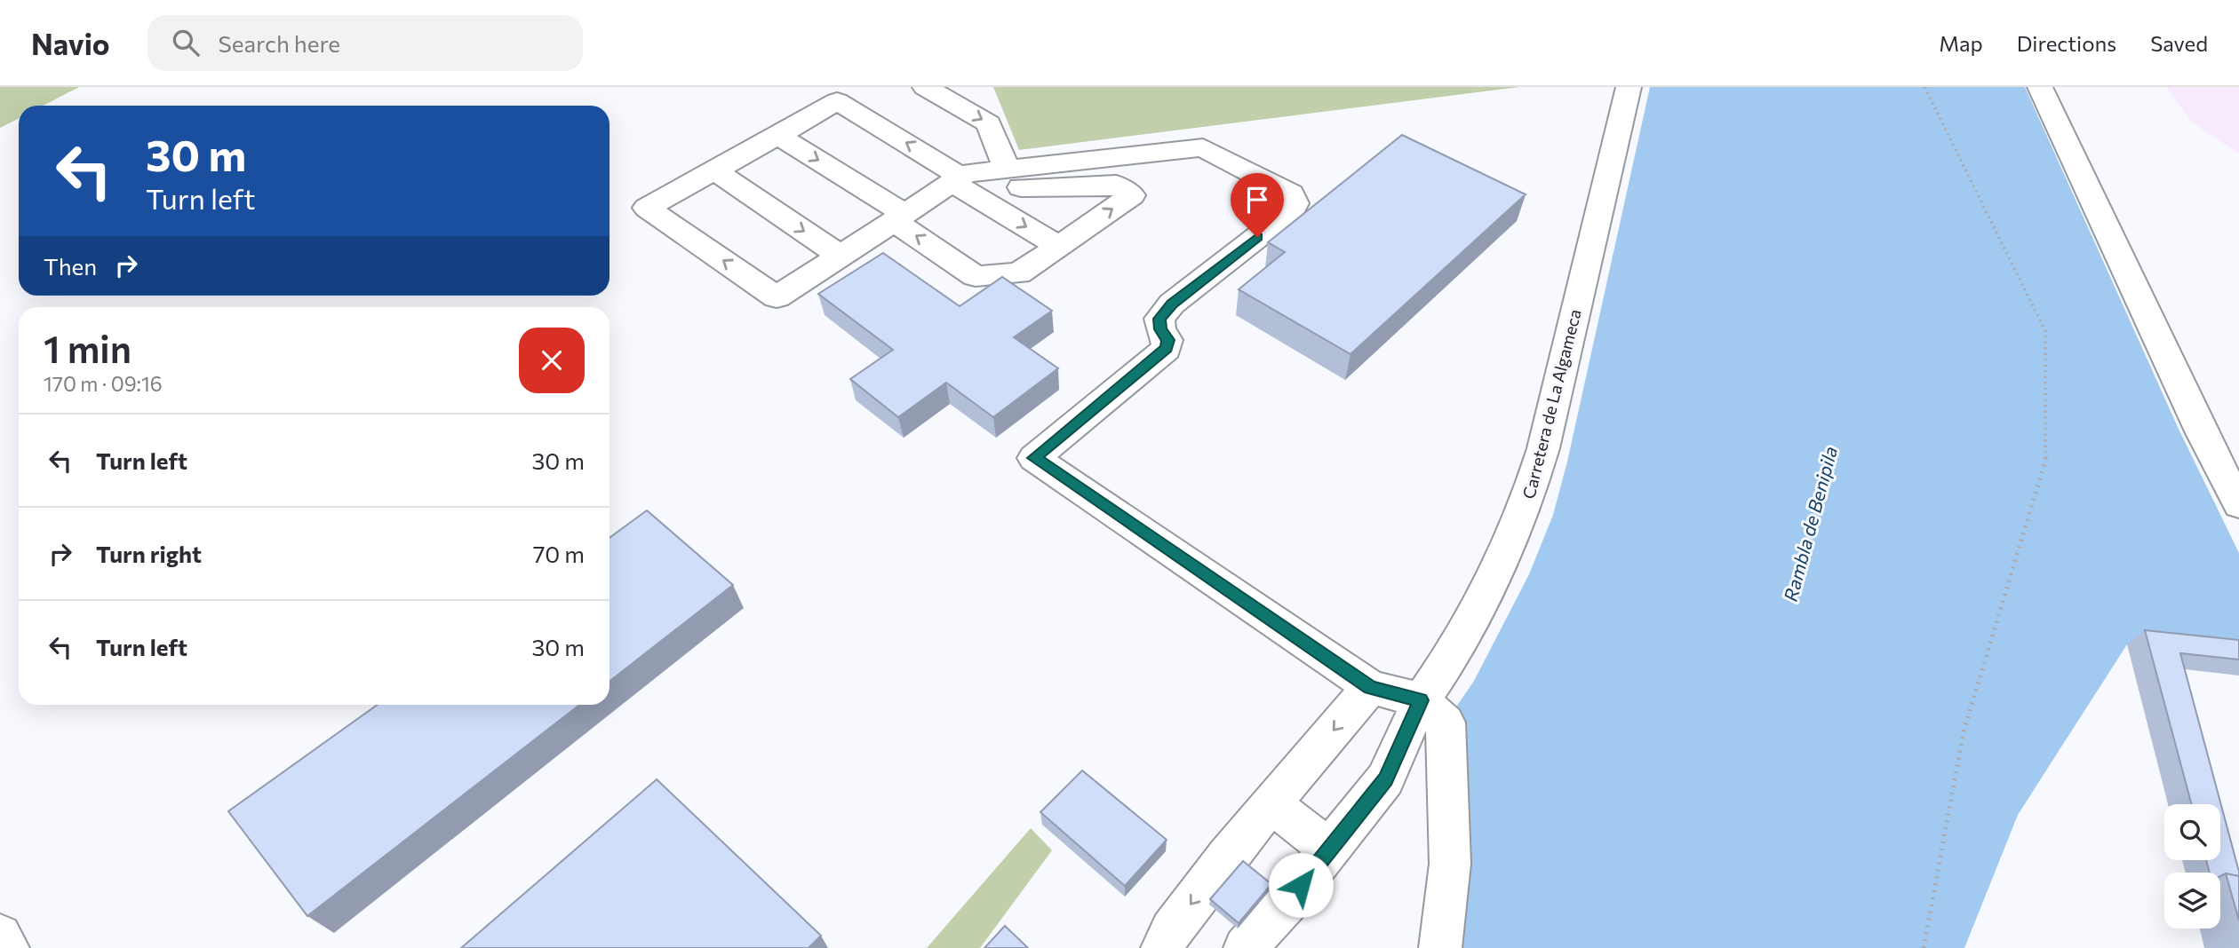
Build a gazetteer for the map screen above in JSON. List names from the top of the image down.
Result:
{
  "streets": {
    "street": ["Carretera de La Algameca"]
  },
  "water": ["Rambla de Benipila"],
  "page": {
    "header": "Navio",
    "search": "Search here",
    "nav": ["Map", "Directions", "Saved"],
    "turn": ["30 m", "Turn left"],
    "then": "Then",
    "heading": ["1 min", "170 m · 09:16"],
    "list": [
      {
        "name": "Turn left",
        "value": "30 m"
      },
      {
        "name": "Turn right",
        "value": "70 m"
      },
      {
        "name": "Turn left",
        "value": "30 m"
      }
    ]
  }
}
